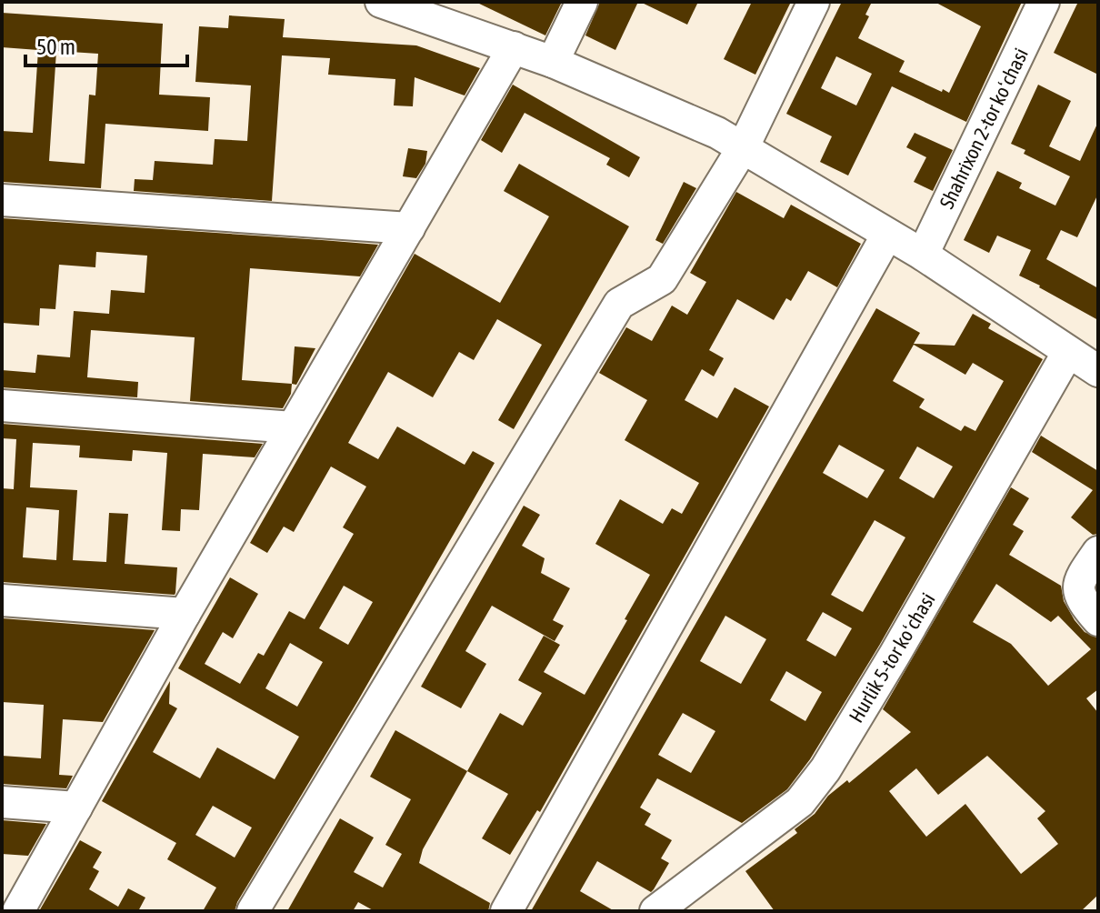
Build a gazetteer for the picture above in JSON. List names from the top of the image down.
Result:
{
  "streets": {
    "street": ["Shahrixon 2-tor koʻchasi", "Hurlik 5-tor koʻchasi"]
  },
  "scale_bar": "50 m"
}
